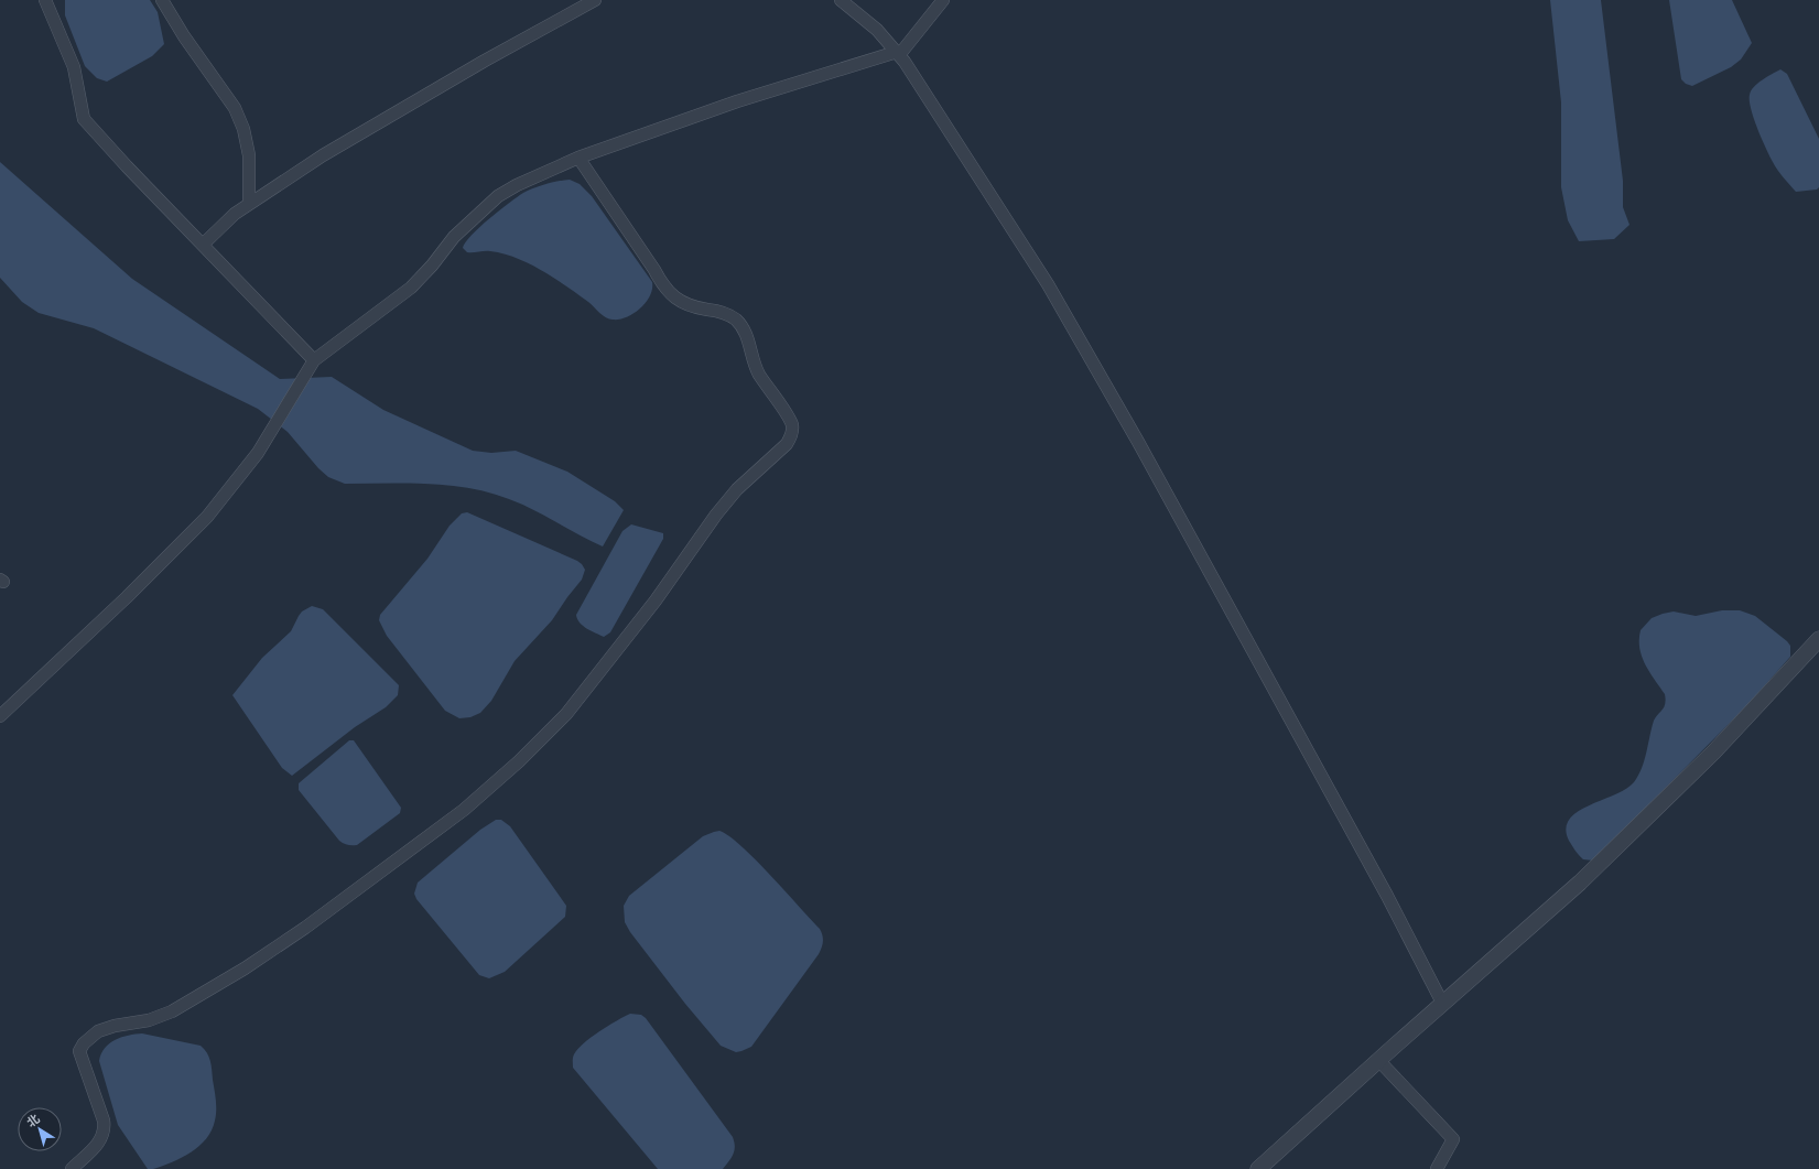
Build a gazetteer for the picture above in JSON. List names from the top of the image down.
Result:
{
  "north": "top left"
}
